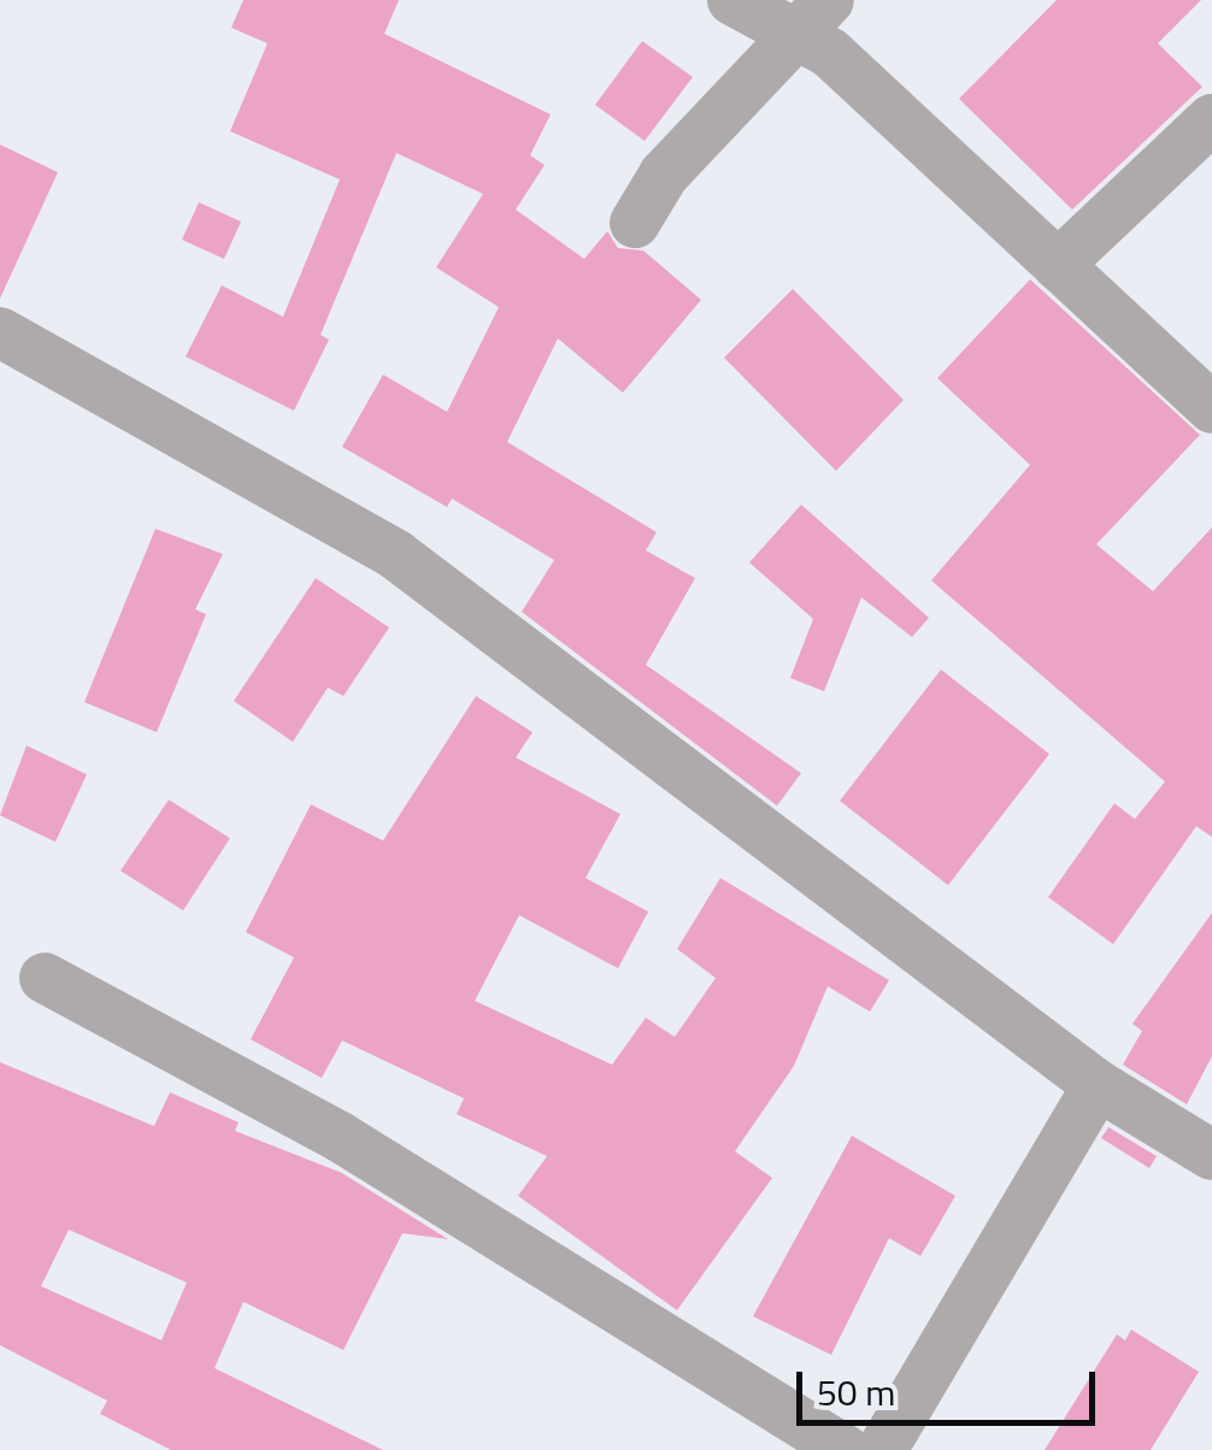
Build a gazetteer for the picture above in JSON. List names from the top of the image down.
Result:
{
  "scale_bar": "50 m"
}
